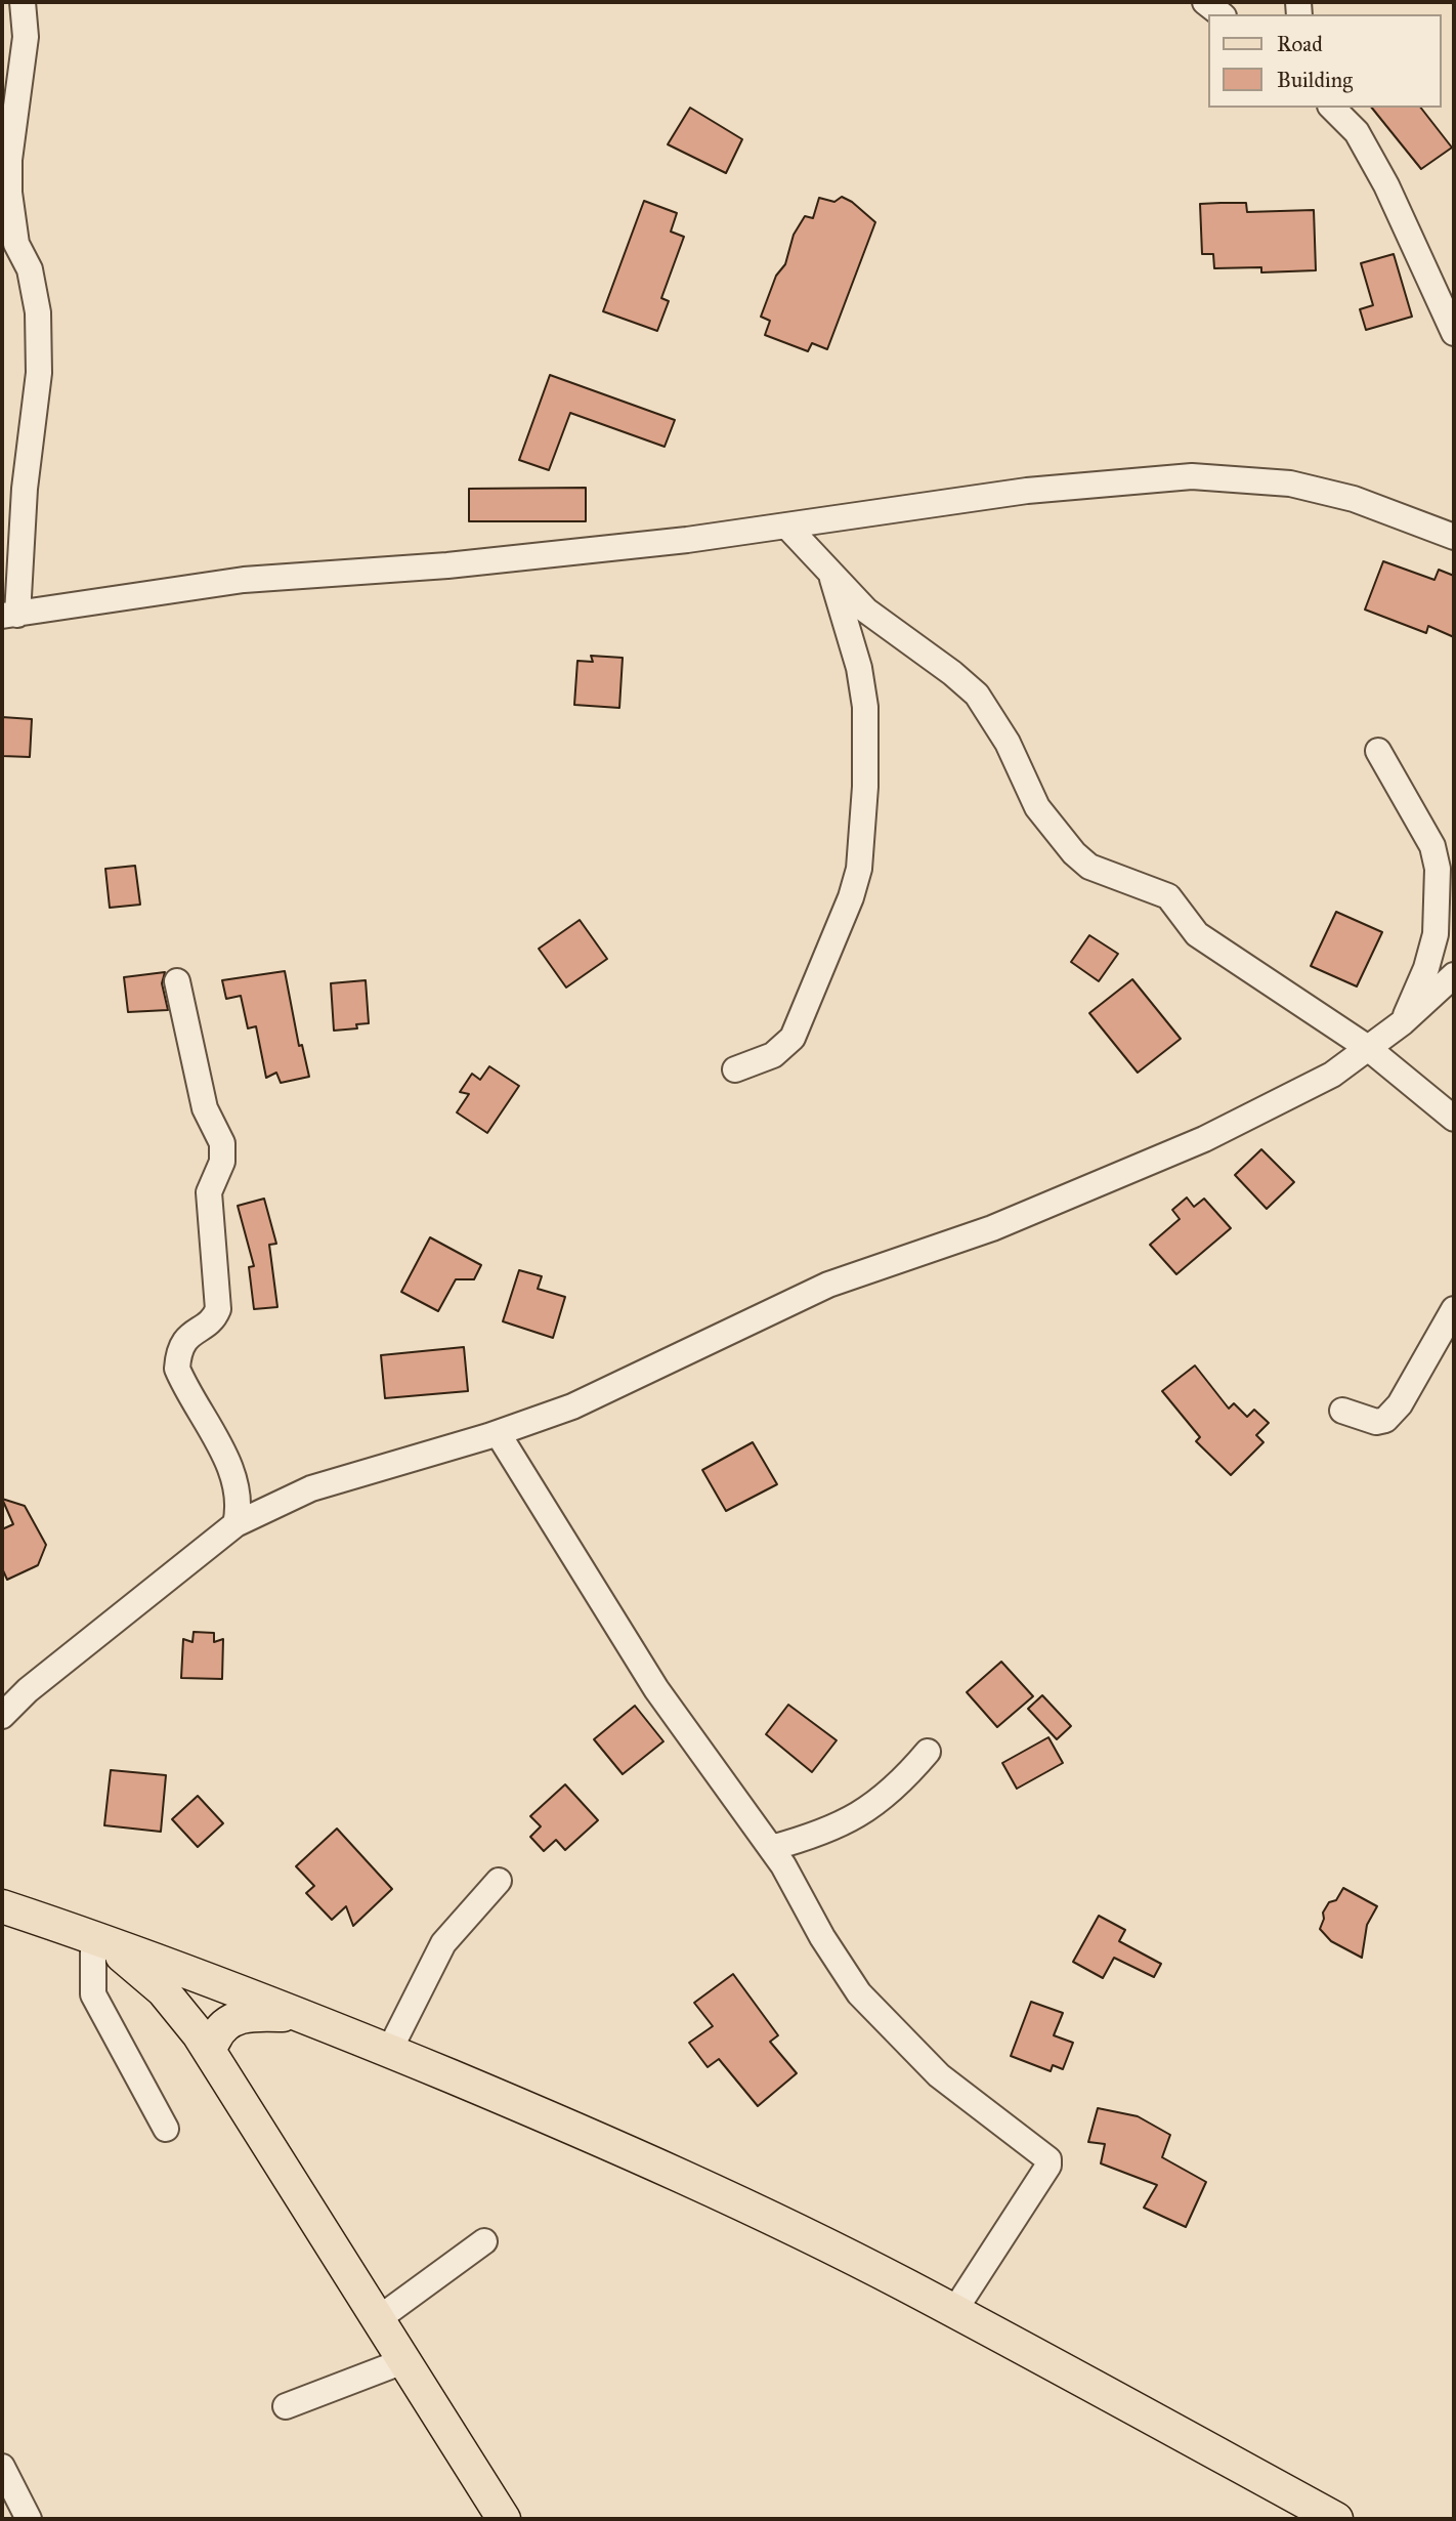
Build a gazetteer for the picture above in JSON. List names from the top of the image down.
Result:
{
  "legend": ["Road", "Building"]
}
